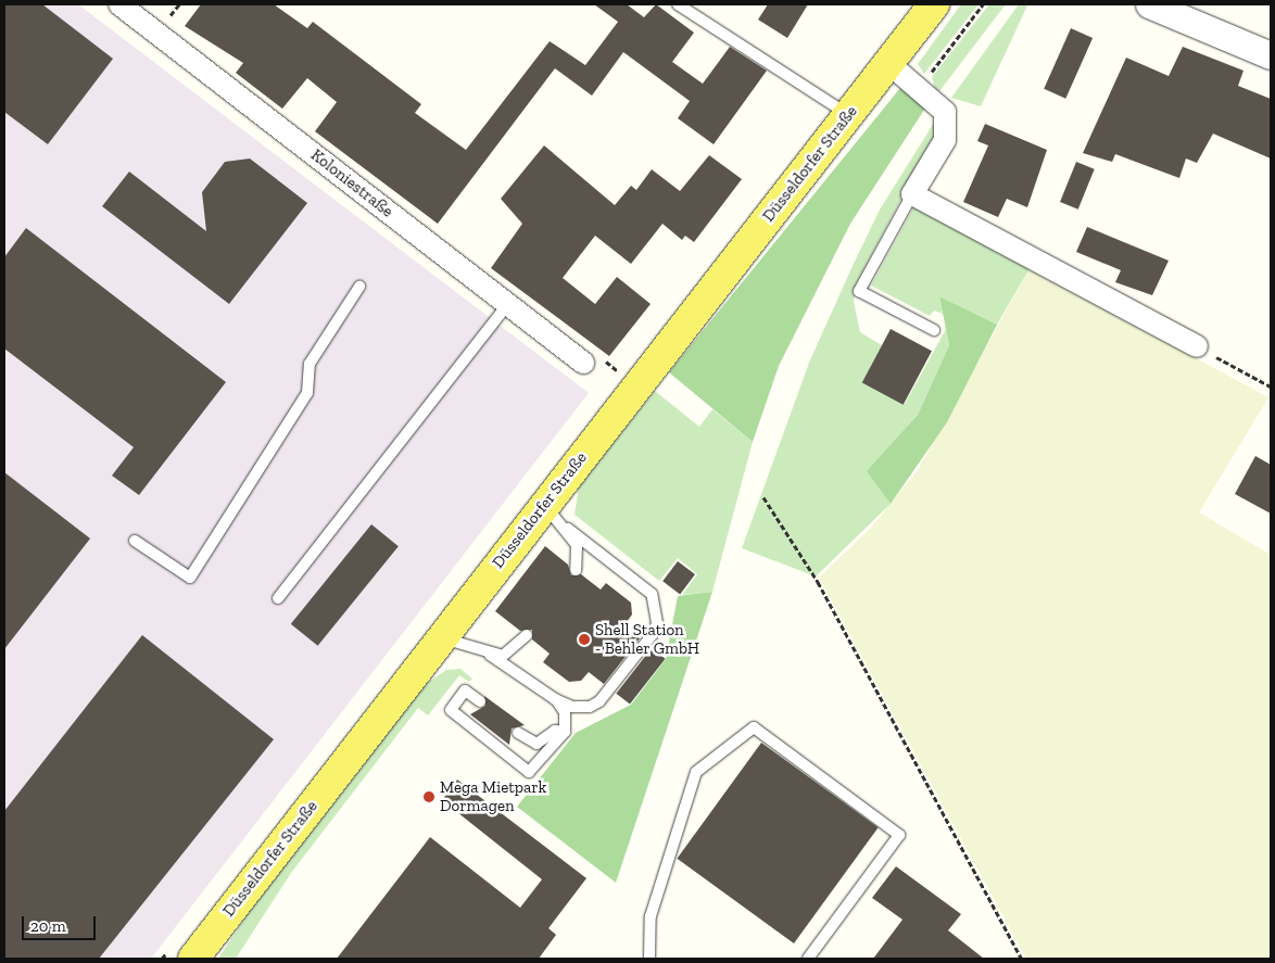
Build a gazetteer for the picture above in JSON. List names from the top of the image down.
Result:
{
  "streets": {
    "main road": ["Düsseldorfer Straße"],
    "street": ["Koloniestraße"]
  },
  "places": ["Shell Station - Behler GmbH", "Mega Mietpark Dormagen"],
  "scale_bar": "20 m"
}
